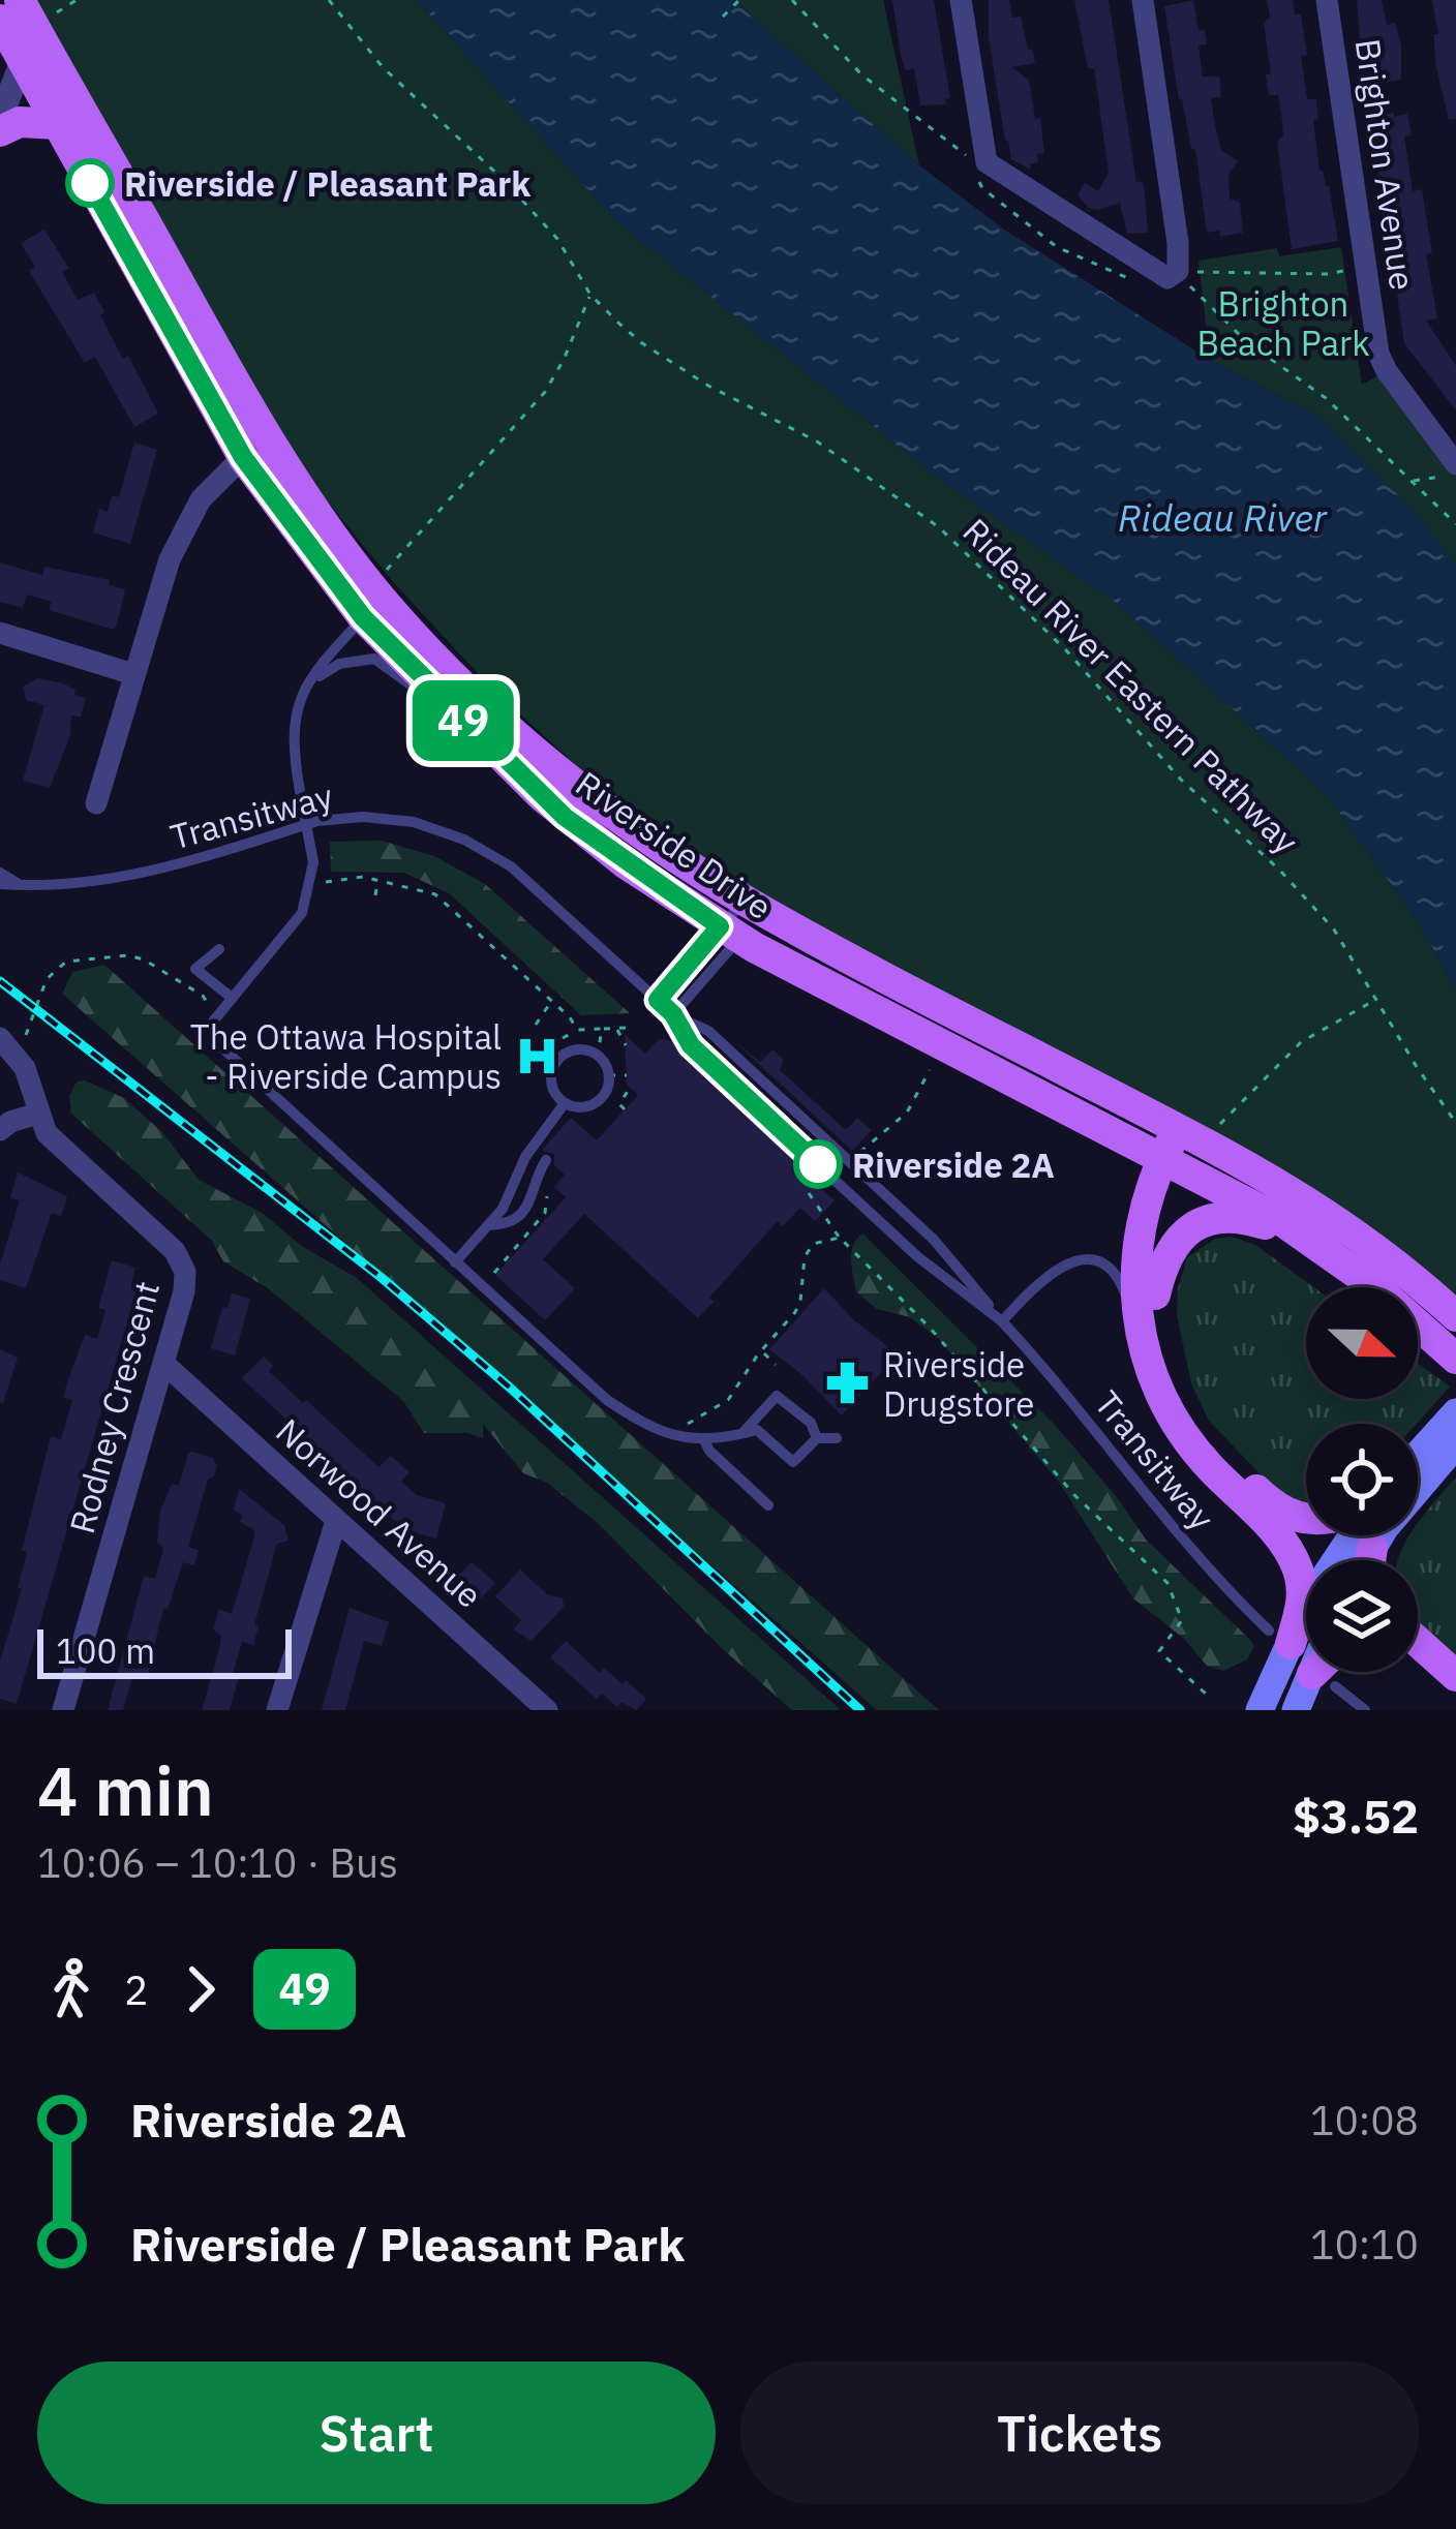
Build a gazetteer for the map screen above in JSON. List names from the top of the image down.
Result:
{
  "streets": {
    "main road": ["Riverside Drive"],
    "street": ["Brighton Avenue", "Rodney Crescent", "Norwood Avenue"],
    "lane": ["Transitway"],
    "path": ["Rideau River Eastern Pathway"]
  },
  "crossings": [
    ["Rodney Crescent", "Norwood Avenue"]
  ],
  "water": ["Rideau River"],
  "parks": ["Brighton Beach Park"],
  "places": {
    "other": ["Riverside / Pleasant Park", "Riverside 2A"],
    "hospital": ["The Ottawa Hospital - Riverside Campus"],
    "pharmacy": ["Riverside Drugstore"]
  },
  "lines": ["bus line 49"],
  "scale_bar": "100 m",
  "north": "right",
  "page": {
    "on_map": "49",
    "scale": "100 m",
    "heading": ["4 min", "10:06 – 10:10 · Bus", "$3.52"],
    "legs": ["2", "49"],
    "list": [
      {
        "name": "Riverside 2A",
        "value": "10:08"
      },
      {
        "name": "Riverside / Pleasant Park",
        "value": "10:10"
      }
    ],
    "buttons": ["Start", "Tickets"]
  }
}
